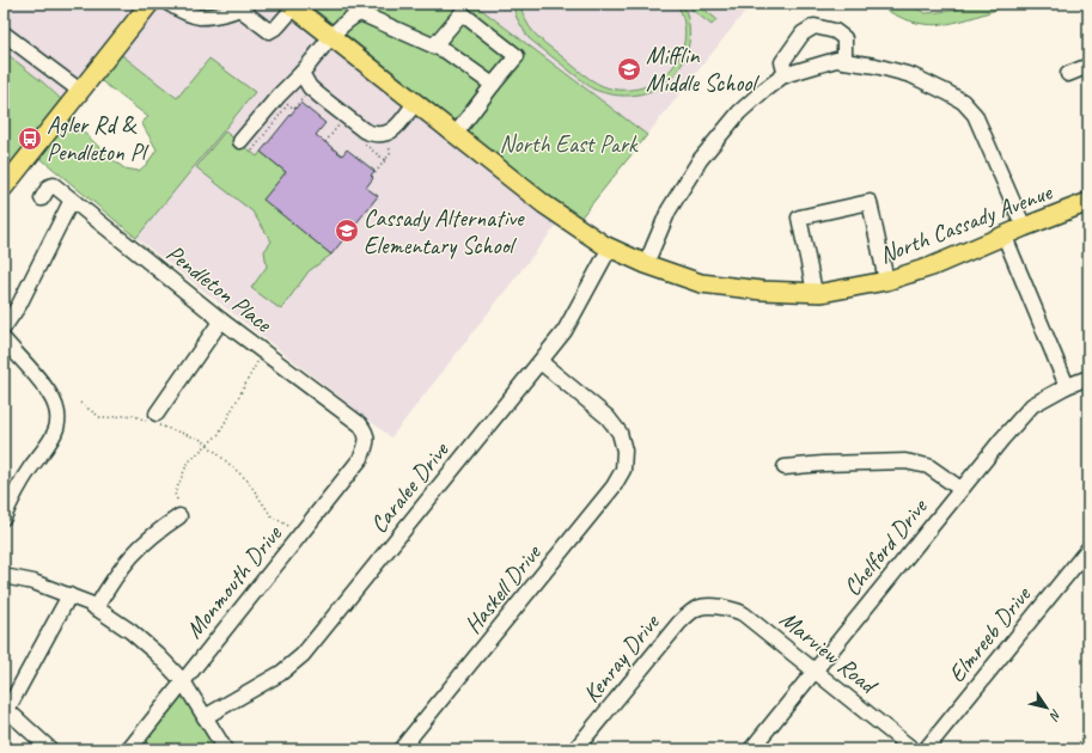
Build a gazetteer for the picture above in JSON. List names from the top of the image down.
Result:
{
  "streets": {
    "main road": ["North Cassady Avenue"],
    "street": [
      "Pendleton Place",
      "Caralee Drive",
      "Chelford Drive",
      "Monmouth Drive",
      "Haskell Drive",
      "Elmreeb Drive",
      "Marview Road",
      "Kenray Drive"
    ]
  },
  "crossings": [
    ["North Cassady Avenue", "Caralee Drive"],
    ["Pendleton Place", "Monmouth Drive"],
    ["Caralee Drive", "Haskell Drive"],
    ["Chelford Drive", "Marview Road"],
    ["Marview Road", "Kenray Drive"]
  ],
  "parks": ["North East Park"],
  "places": {
    "school or university": ["Mifflin Middle School", "Cassady Alternative Elementary School"],
    "bus stop": ["Agler Rd & Pendleton Pl"]
  },
  "north": "bottom right"
}
